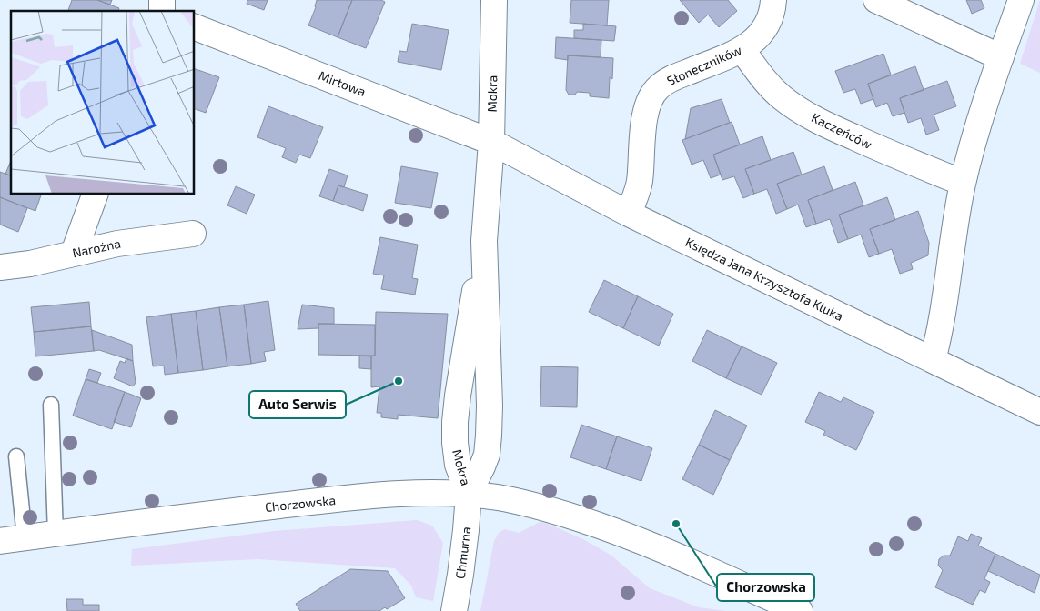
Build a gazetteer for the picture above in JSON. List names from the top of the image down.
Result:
{
  "streets": {
    "street": [
      "Słoneczników",
      "Mirtowa",
      "Mokra",
      "Kaczeńców",
      "Narożna",
      "Księdza Jana Krzysztofa Kluka",
      "Chorzowska",
      "Chmurna"
    ]
  },
  "crossings": [
    ["Słoneczników", "Kaczeńców"],
    ["Słoneczników", "Księdza Jana Krzysztofa Kluka"],
    ["Mirtowa", "Mokra"],
    ["Mirtowa", "Księdza Jana Krzysztofa Kluka"],
    ["Mokra", "Księdza Jana Krzysztofa Kluka"],
    ["Mokra", "Chorzowska"],
    ["Mokra", "Chmurna"],
    ["Chorzowska", "Chmurna"]
  ],
  "places": ["Auto Serwis", "Chorzowska"]
}
